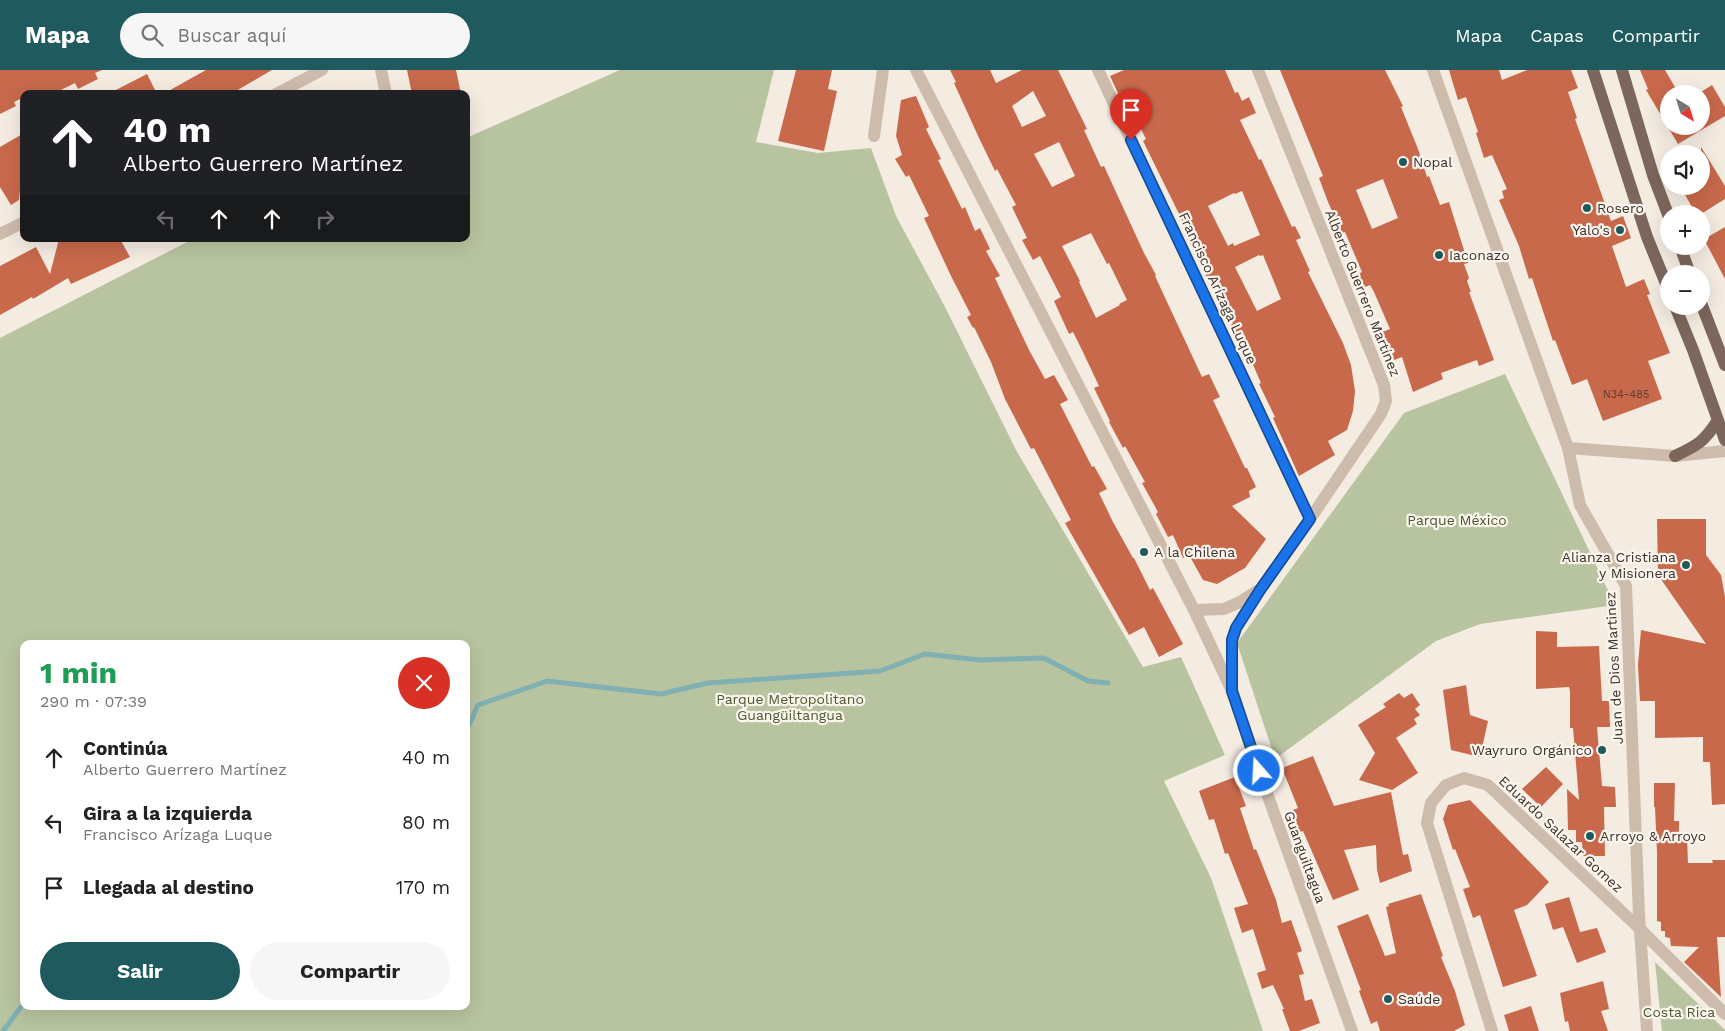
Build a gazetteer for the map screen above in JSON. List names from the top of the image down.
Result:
{
  "streets": {
    "street": [
      "Francisco Arízaga Luque",
      "Alberto Guerrero Martínez",
      "Juan de Dios Martinez",
      "Eduardo Salazar Gomez",
      "Guanguiltagua"
    ]
  },
  "crossings": [
    ["Francisco Arízaga Luque", "Alberto Guerrero Martínez"],
    ["Alberto Guerrero Martínez", "Guanguiltagua"],
    ["Juan de Dios Martinez", "Eduardo Salazar Gomez"]
  ],
  "parks": ["Parque México", "Parque Metropolitano Guangüiltangua", "Costa Rica"],
  "places": [
    "Nopal",
    "Rosero",
    "Yalo's",
    "Iaconazo",
    "A la Chilena",
    "Alianza Cristiana y Misionera",
    "Wayruro Orgánico",
    "Arroyo & Arroyo",
    "Saúde"
  ],
  "house_numbers": ["N34-485"],
  "north": "bottom right",
  "page": {
    "header": "Mapa",
    "search": "Buscar aquí",
    "nav": ["Mapa", "Capas", "Compartir"],
    "map_buttons": ["+", "−"],
    "turn": ["40 m", "Alberto Guerrero Martínez"],
    "heading": ["1 min", "290 m · 07:39"],
    "list": [
      {
        "name": "Continúa",
        "note": "Alberto Guerrero Martínez",
        "value": "40 m"
      },
      {
        "name": "Gira a la izquierda",
        "note": "Francisco Arízaga Luque",
        "value": "80 m"
      },
      {
        "name": "Llegada al destino",
        "value": "170 m"
      }
    ],
    "buttons": ["Salir", "Compartir"]
  }
}
